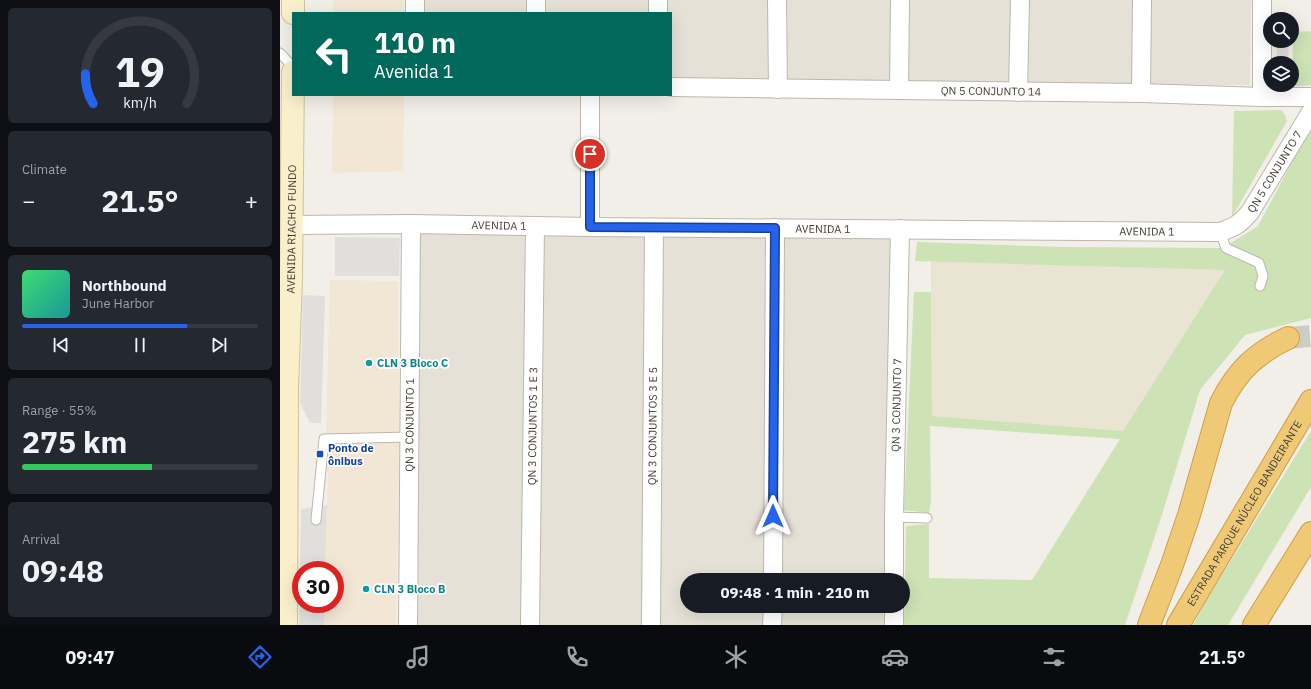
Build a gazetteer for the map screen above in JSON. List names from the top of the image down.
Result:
{
  "streets": {
    "highway": ["ESTRADA PARQUE NÚCLEO BANDEIRANTE"],
    "street": [
      "QN 5 CONJUNTO 14",
      "QN 5 CONJUNTO 7",
      "AVENIDA 1",
      "AVENIDA RIACHO FUNDO",
      "QN 3 CONJUNTO 7",
      "QN 3 CONJUNTO 1",
      "QN 3 CONJUNTOS 1 E 3",
      "QN 3 CONJUNTOS 3 E 5"
    ]
  },
  "crossings": [
    ["QN 5 CONJUNTO 7", "AVENIDA 1"],
    ["AVENIDA 1", "AVENIDA RIACHO FUNDO"],
    ["AVENIDA 1", "QN 3 CONJUNTO 7"],
    ["AVENIDA 1", "QN 3 CONJUNTO 1"],
    ["AVENIDA 1", "QN 3 CONJUNTOS 1 E 3"],
    ["AVENIDA 1", "QN 3 CONJUNTOS 3 E 5"]
  ],
  "places": {
    "other": ["CLN 3 Bloco C", "CLN 3 Bloco B"],
    "transit": ["Ponto de ônibus"]
  },
  "page": {
    "turn": ["110 m", "Avenida 1"],
    "tile": [
      "Climate",
      ["Range · 55%", "275 km"],
      ["Arrival", "09:48"]
    ],
    "heat": ["−", "21.5°", "+"],
    "song": ["Northbound", "June Harbor"],
    "limit": "30",
    "trip": "09:48 · 1 min · 210 m",
    "tabs": ["09:47", "21.5°"],
    "gauge": ["19", "km/h"]
  }
}
